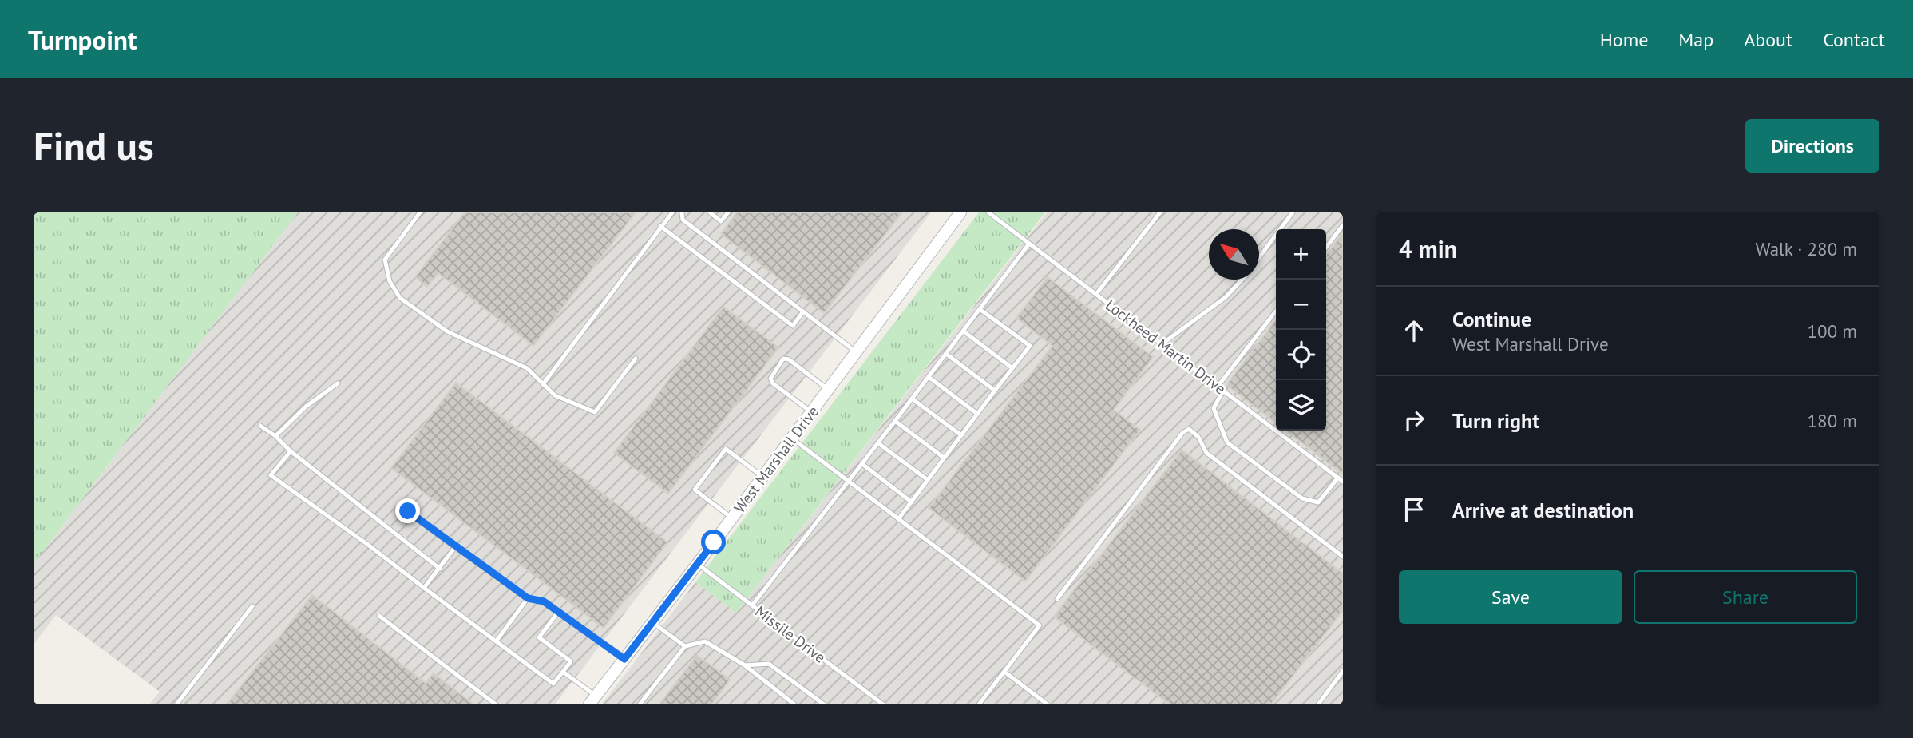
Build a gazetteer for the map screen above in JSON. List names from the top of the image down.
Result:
{
  "streets": {
    "main road": ["West Marshall Drive"],
    "lane": ["Lockheed Martin Drive", "Missile Drive"]
  },
  "crossings": [
    ["West Marshall Drive", "Missile Drive"]
  ],
  "north": "top left",
  "page": {
    "header": "Turnpoint",
    "nav": [
      "Home",
      "Map",
      "About",
      "Contact"
    ],
    "buttons": [
      "Directions",
      ["Save", "Share"]
    ],
    "title": "Find us",
    "heading": ["4 min", "Walk · 280 m"],
    "map_buttons": ["+", "−"],
    "list": [
      ["Continue", "West Marshall Drive", "100 m"],
      ["Turn right", "180 m"],
      "Arrive at destination"
    ]
  }
}
